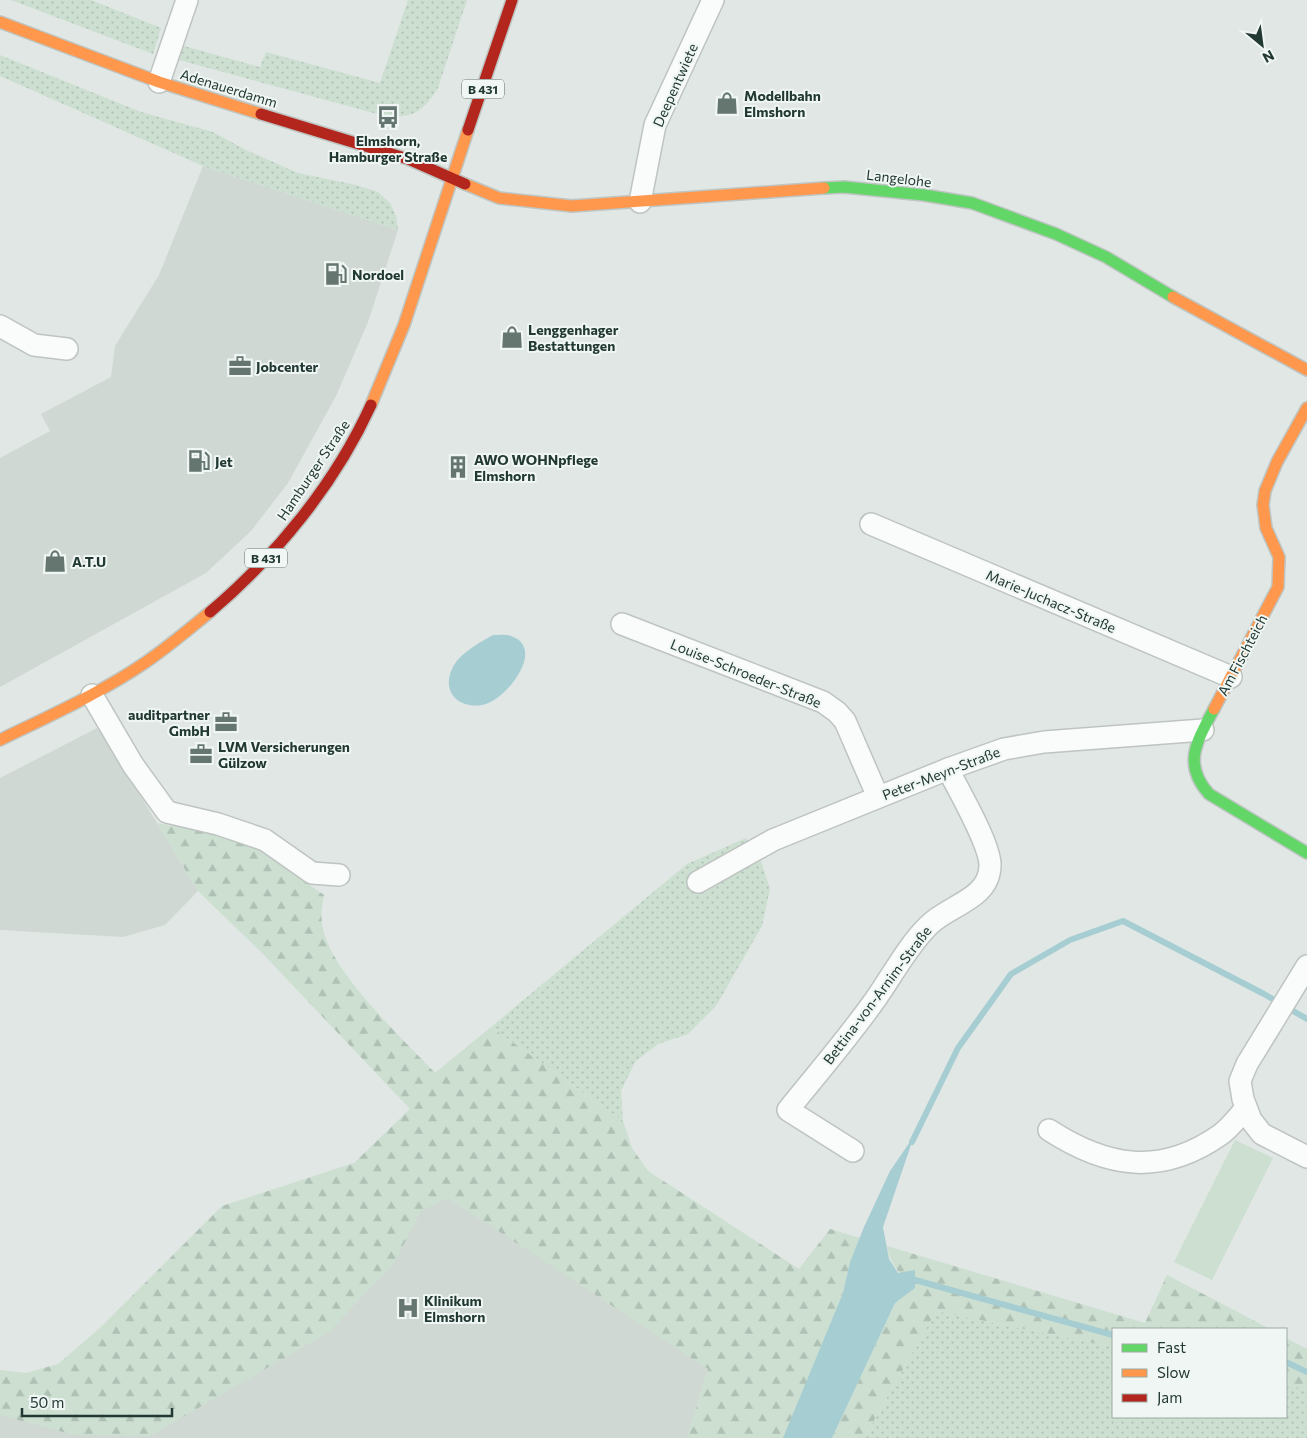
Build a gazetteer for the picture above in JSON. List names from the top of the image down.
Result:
{
  "streets": {
    "street": [
      "Deepentwiete",
      "Adenauerdamm",
      "B 431",
      "Langelohe",
      "Hamburger Straße",
      "Marie-Juchacz-Straße",
      "Am Fischteich",
      "Louise-Schroeder-Straße",
      "Peter-Meyn-Straße",
      "Bettina-von-Arnim-Straße"
    ]
  },
  "crossings": [
    ["Deepentwiete", "Langelohe"],
    ["Adenauerdamm", "Langelohe"],
    ["Adenauerdamm", "Hamburger Straße"],
    ["Langelohe", "Hamburger Straße"],
    ["Marie-Juchacz-Straße", "Am Fischteich"],
    ["Am Fischteich", "Peter-Meyn-Straße"],
    ["Louise-Schroeder-Straße", "Peter-Meyn-Straße"],
    ["Peter-Meyn-Straße", "Bettina-von-Arnim-Straße"]
  ],
  "places": {
    "shop": ["Modellbahn Elmshorn", "Lenggenhager Bestattungen", "A.T.U"],
    "bus stop": ["Elmshorn, Hamburger Straße"],
    "fuel station": ["Nordoel", "Jet"],
    "office": ["Jobcenter", "auditpartner GmbH", "LVM Versicherungen Gülzow"],
    "building": ["AWO WOHNpflege Elmshorn"],
    "hospital": ["Klinikum Elmshorn"]
  },
  "legend": ["Fast", "Slow", "Jam"],
  "scale_bar": "50 m",
  "north": "bottom right"
}
